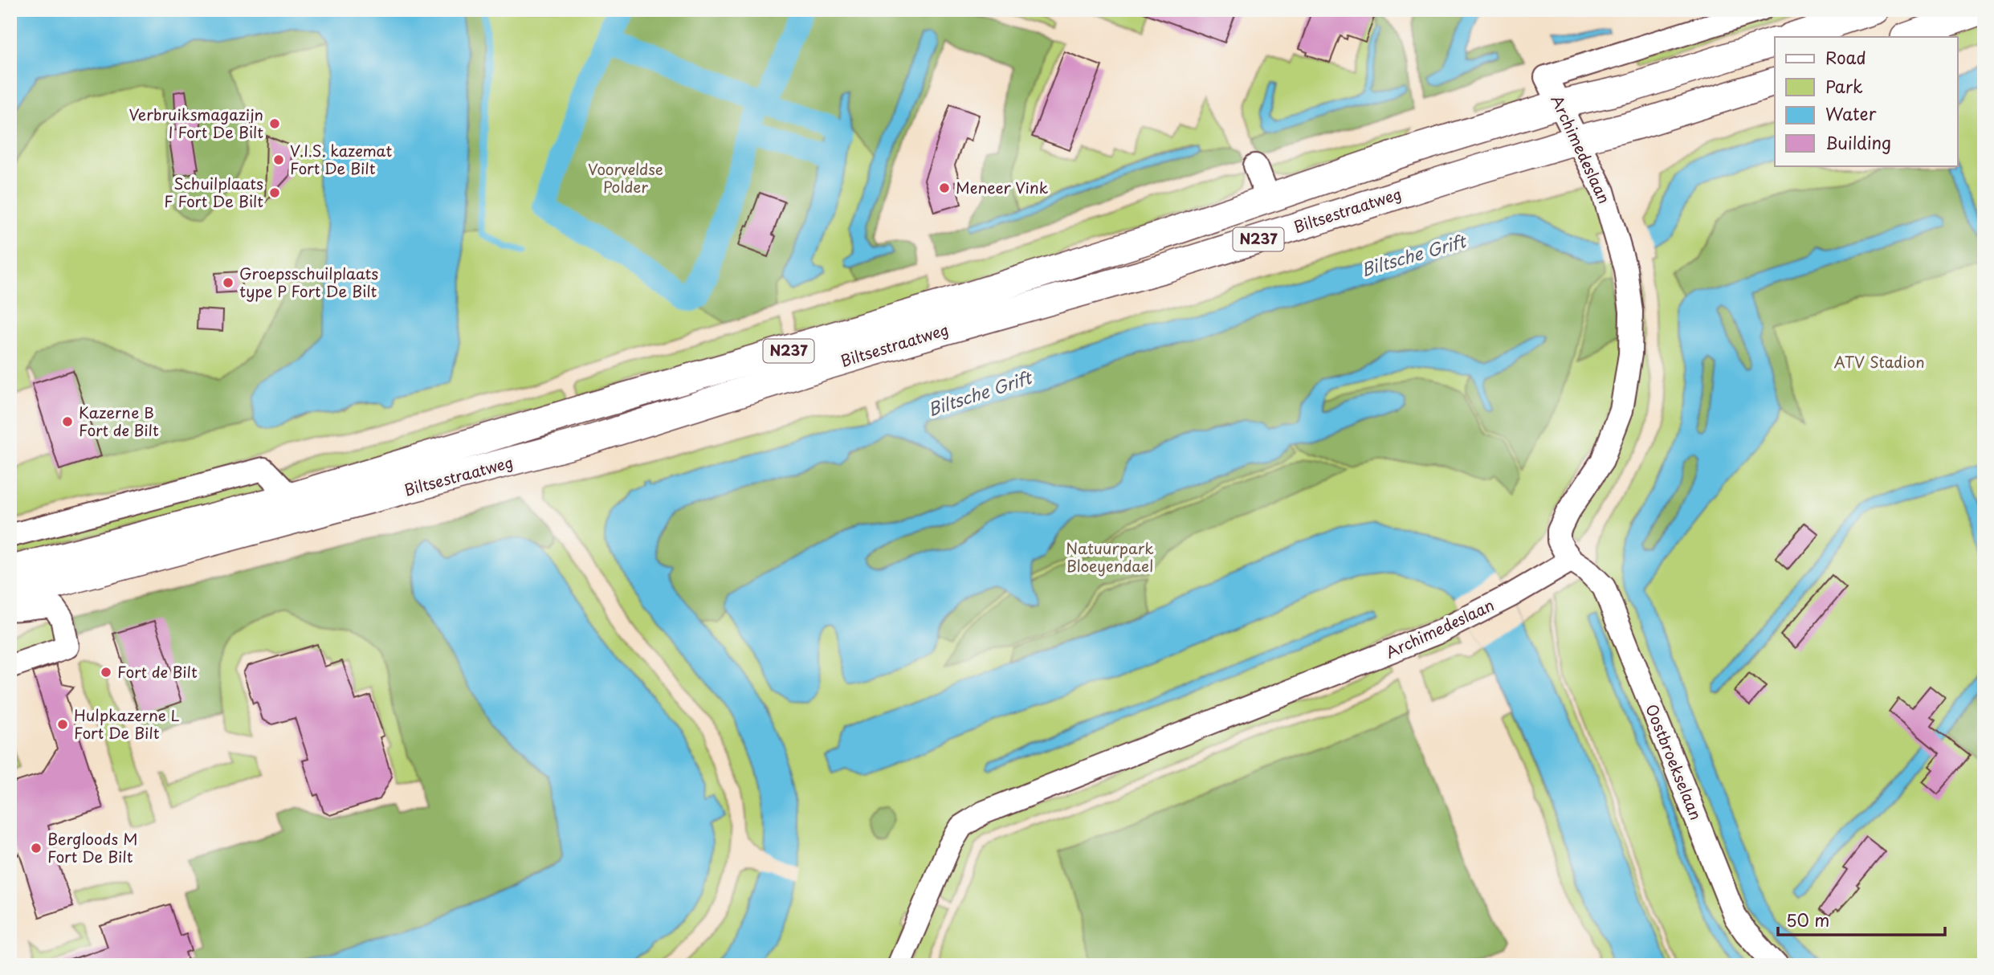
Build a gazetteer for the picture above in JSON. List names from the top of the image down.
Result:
{
  "streets": {
    "main road": ["Biltsestraatweg", "N237"],
    "street": ["Archimedeslaan", "Oostbroekselaan"]
  },
  "crossings": [
    ["Archimedeslaan", "Biltsestraatweg"],
    ["Archimedeslaan", "Oostbroekselaan"]
  ],
  "water": ["Biltsche Grift"],
  "parks": ["Voorveldse Polder", "ATV Stadion", "Natuurpark Bloeyendael"],
  "places": [
    "Verbruiksmagazijn I Fort De Bilt",
    "V.I.S. kazemat Fort De Bilt",
    "Meneer Vink",
    "Schuilplaats F Fort De Bilt",
    "Groepsschuilplaats type P Fort De Bilt",
    "Kazerne B Fort de Bilt",
    "Fort de Bilt",
    "Hulpkazerne L Fort De Bilt",
    "Bergloods M Fort De Bilt"
  ],
  "legend": [
    "Road",
    "Park",
    "Water",
    "Building"
  ],
  "scale_bar": "50 m"
}
